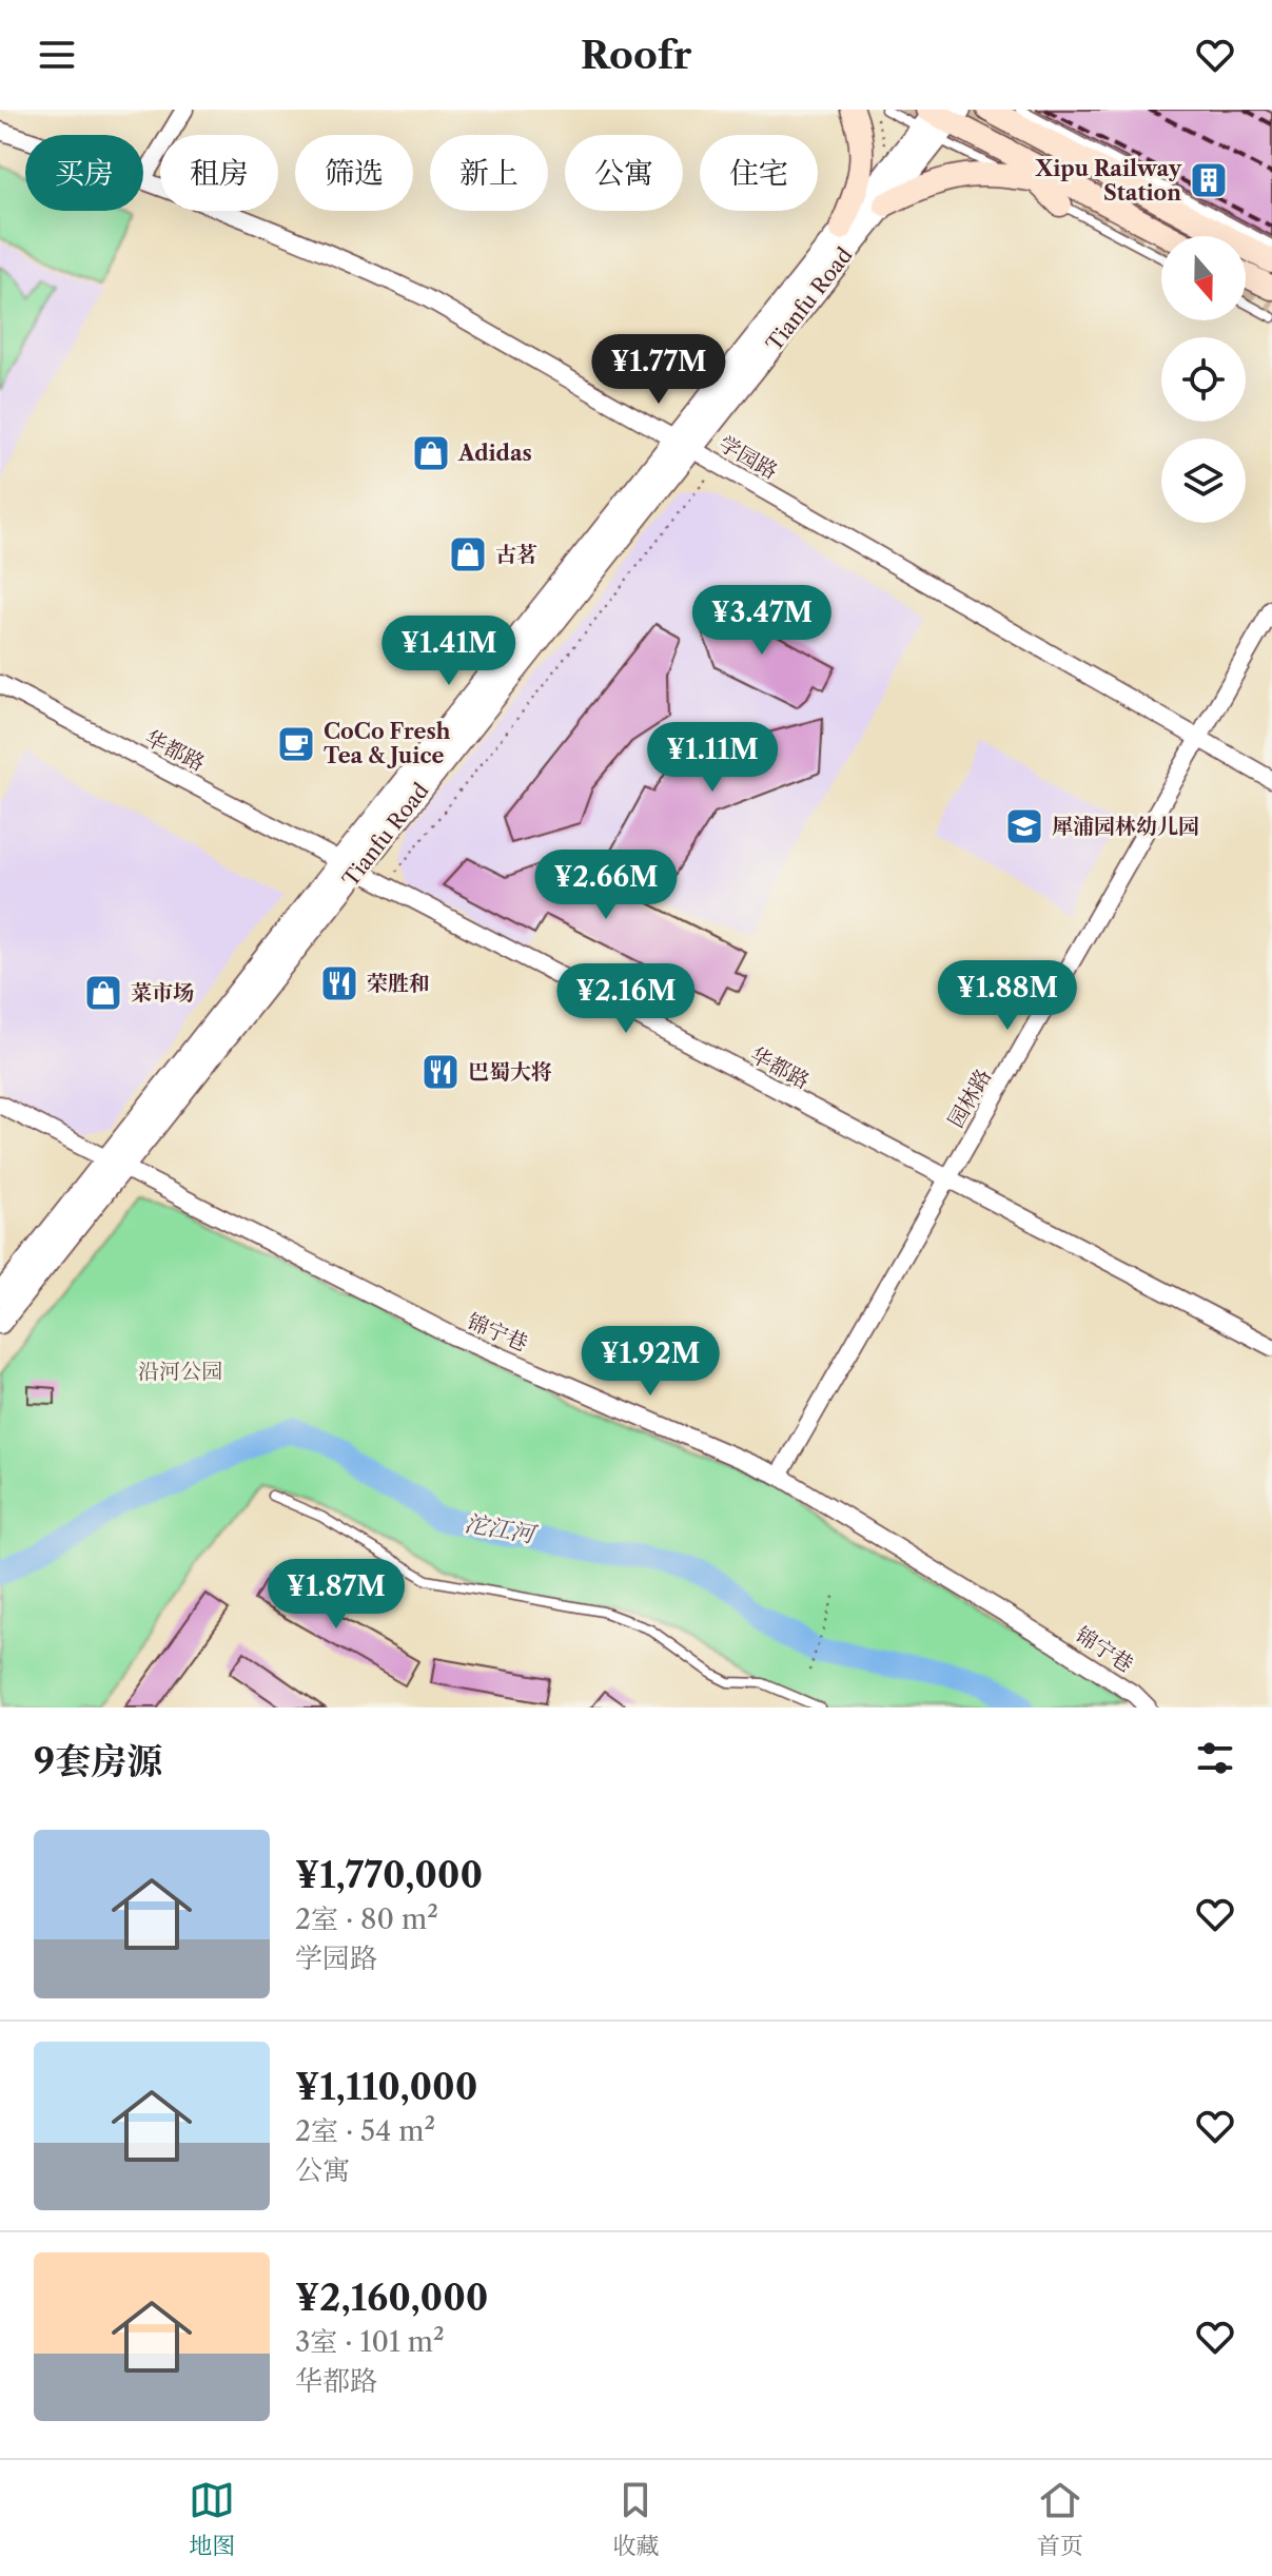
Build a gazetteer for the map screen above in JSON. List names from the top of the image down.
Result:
{
  "streets": {
    "street": [
      "Tianfu Road",
      "学园路",
      "华都路",
      "园林路",
      "锦宁巷"
    ]
  },
  "crossings": [
    ["Tianfu Road", "学园路"],
    ["Tianfu Road", "华都路"],
    ["Tianfu Road", "锦宁巷"],
    ["学园路", "园林路"],
    ["华都路", "园林路"],
    ["园林路", "锦宁巷"]
  ],
  "water": ["沱江河"],
  "parks": ["沿河公园"],
  "places": {
    "building": ["Xipu Railway Station"],
    "shop": ["Adidas", "古茗", "菜市场"],
    "cafe": ["CoCo Fresh Tea & Juice"],
    "school or university": ["犀浦园林幼儿园"],
    "restaurant": ["荣胜和", "巴蜀大将"]
  },
  "north": "bottom",
  "page": {
    "header": "Roofr",
    "chip": [
      "买房",
      "租房",
      "筛选",
      "新上",
      "公寓",
      "住宅"
    ],
    "price": [
      "¥1.77M",
      "¥3.47M",
      "¥1.41M",
      "¥1.11M",
      "¥2.66M",
      "¥1.88M",
      "¥2.16M",
      "¥1.92M",
      "¥1.87M"
    ],
    "heading": "9套房源",
    "list": [
      {
        "name": "¥1,770,000",
        "note": "2室 · 80 m² · 学园路"
      },
      {
        "name": "¥1,110,000",
        "note": "2室 · 54 m² · 公寓"
      },
      {
        "name": "¥2,160,000",
        "note": "3室 · 101 m² · 华都路"
      }
    ],
    "tabs": ["地图", "收藏", "首页"]
  }
}
